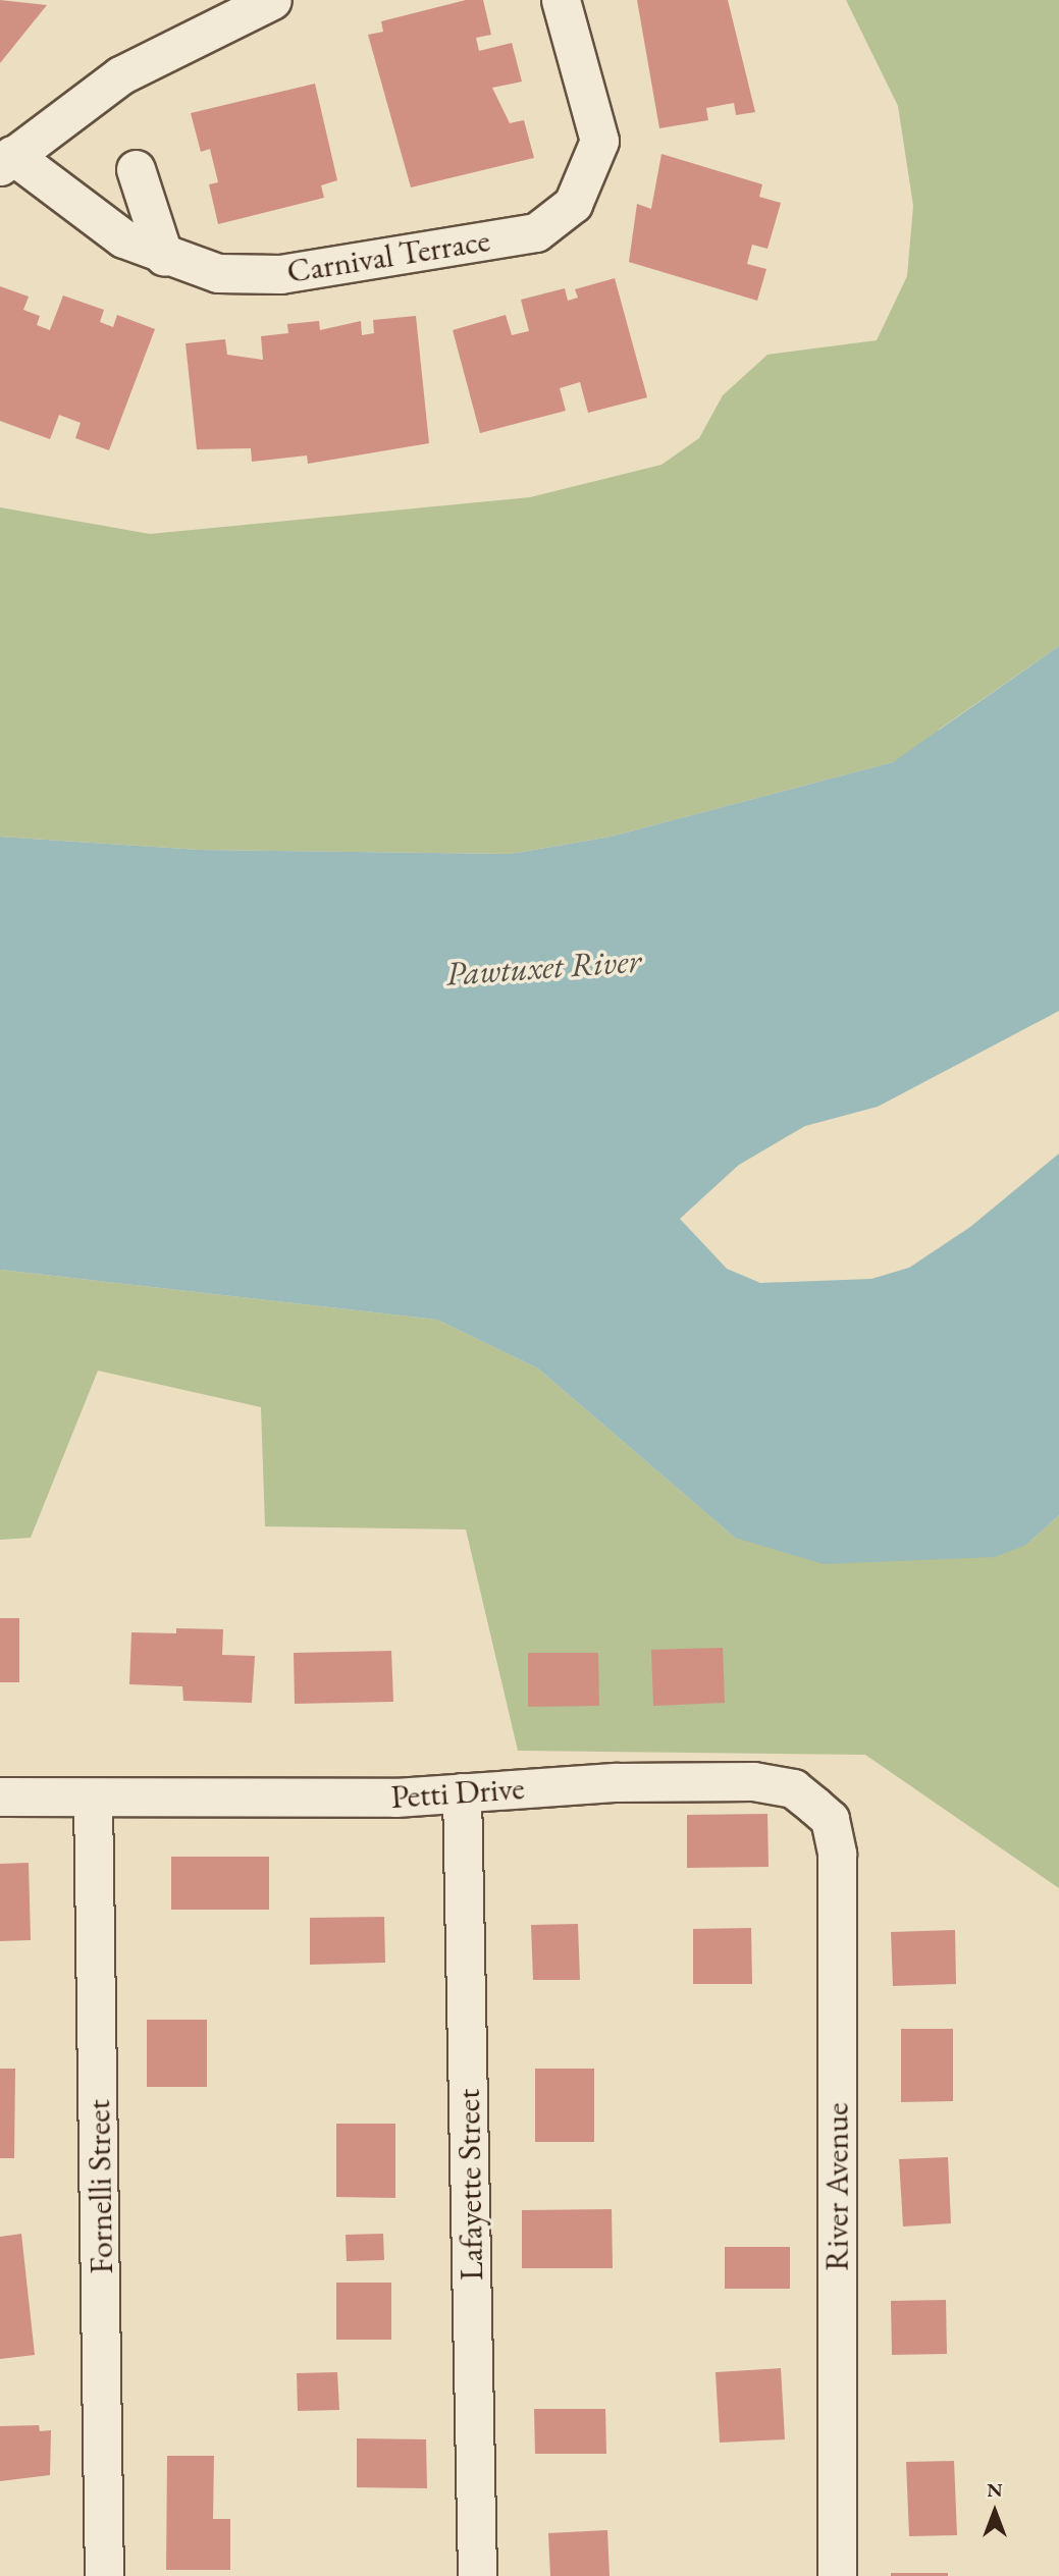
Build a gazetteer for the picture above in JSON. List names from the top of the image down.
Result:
{
  "streets": {
    "street": [
      "Carnival Terrace",
      "Petti Drive",
      "Lafayette Street",
      "Fornelli Street",
      "River Avenue"
    ]
  },
  "crossings": [
    ["Petti Drive", "Lafayette Street"],
    ["Petti Drive", "Fornelli Street"],
    ["Petti Drive", "River Avenue"]
  ],
  "water": ["Pawtuxet River"],
  "north": "top"
}
